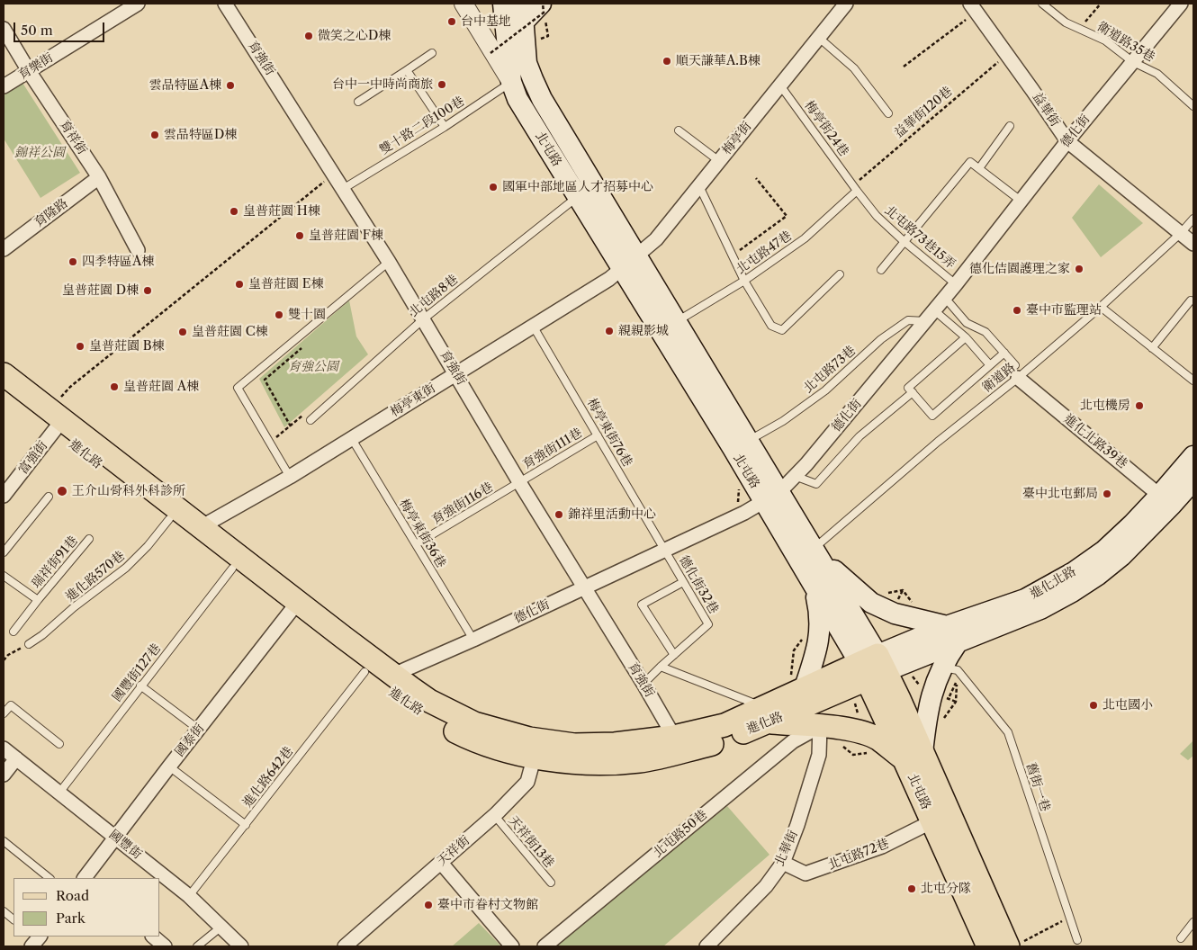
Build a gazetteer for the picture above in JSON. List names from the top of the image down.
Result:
{
  "streets": {
    "main road": ["北屯路", "進化路", "進化北路"],
    "street": [
      "育強街",
      "育樂街",
      "益華街",
      "德化街",
      "育祥街",
      "梅亭街",
      "育隆路",
      "梅亭東街",
      "進化北路39巷",
      "富強街",
      "國泰街",
      "北屯路50巷",
      "國豐街",
      "北華街",
      "天祥街",
      "北屯路72巷"
    ],
    "lane": [
      "衛道路35巷",
      "雙十路二段100巷",
      "梅亭街24巷",
      "北屯路73巷15弄",
      "北屯路47巷",
      "北屯路8巷",
      "北屯路73巷",
      "衛道路",
      "梅亭東街76巷",
      "育強街111巷",
      "育強街116巷",
      "梅亭東街36巷",
      "瑞祥街91巷",
      "進化路570巷",
      "德化街32巷",
      "國豐街127巷",
      "進化路642巷",
      "舊街一巷",
      "天祥街13巷"
    ],
    "path": ["益華街120巷"]
  },
  "crossings": [
    ["衛道路35巷", "德化街"],
    ["育強街", "雙十路二段100巷"],
    ["育強街", "德化街"],
    ["育強街", "北屯路8巷"],
    ["育強街", "梅亭東街"],
    ["育強街", "育強街111巷"],
    ["育強街", "進化路"],
    ["育強街", "育強街116巷"],
    ["育強街", "德化街32巷"],
    ["育樂街", "育祥街"],
    ["益華街", "益華街120巷"],
    ["益華街", "德化街"],
    ["益華街", "衛道路"],
    ["益華街120巷", "梅亭街24巷"],
    ["益華街120巷", "北屯路73巷15弄"],
    ["益華街120巷", "北屯路47巷"],
    ["雙十路二段100巷", "北屯路"],
    ["梅亭街24巷", "梅亭街"],
    ["梅亭街24巷", "北屯路73巷15弄"],
    ["梅亭街24巷", "北屯路47巷"],
    ["德化街", "北屯路"],
    ["德化街", "北屯路73巷15弄"],
    ["德化街", "北屯路73巷"],
    ["德化街", "梅亭東街76巷"],
    ["德化街", "進化路"],
    ["德化街", "梅亭東街36巷"],
    ["德化街", "德化街32巷"],
    ["育祥街", "育隆路"],
    ["梅亭街", "北屯路"],
    ["梅亭街", "梅亭東街"],
    ["北屯路", "北屯路47巷"],
    ["北屯路", "北屯路8巷"],
    ["北屯路", "北屯路73巷"],
    ["北屯路", "衛道路"],
    ["北屯路", "梅亭東街"],
    ["北屯路", "進化路"],
    ["北屯路", "進化北路"],
    ["北屯路", "北屯路72巷"],
    ["北屯路73巷15弄", "北屯路47巷"],
    ["衛道路", "進化北路39巷"],
    ["梅亭東街", "梅亭東街76巷"],
    ["梅亭東街", "進化路"],
    ["梅亭東街", "梅亭東街36巷"],
    ["梅亭東街76巷", "育強街111巷"],
    ["梅亭東街76巷", "德化街32巷"],
    ["進化北路39巷", "進化北路"],
    ["育強街111巷", "育強街116巷"],
    ["進化路", "富強街"],
    ["進化路", "進化路570巷"],
    ["進化路", "進化北路"],
    ["進化路", "國豐街127巷"],
    ["進化路", "國泰街"],
    ["進化路", "進化路642巷"],
    ["進化路", "北屯路50巷"],
    ["進化路", "北華街"],
    ["進化路", "天祥街"],
    ["育強街116巷", "梅亭東街36巷"],
    ["國豐街127巷", "國豐街"],
    ["國泰街", "國豐街"],
    ["進化路642巷", "國豐街"],
    ["北屯路50巷", "北華街"],
    ["天祥街13巷", "天祥街"],
    ["北華街", "北屯路72巷"]
  ],
  "parks": ["錦祥公園", "育強公園"],
  "places": [
    "￼台中基地",
    "微笑之心D棟",
    "順天謙華A.B棟",
    "台中一中時尚商旅",
    "雲品特區A棟",
    "雲品特區D棟",
    "國軍中部地區人才招募中心",
    "皇普莊園 H棟",
    "皇普莊園 F棟",
    "四季特區A棟",
    "德化佶園護理之家",
    "皇普莊園 E棟",
    "皇普莊園 D棟",
    "臺中市監理站",
    "雙十園",
    "親親影城",
    "皇普莊園 C棟",
    "皇普莊園 B棟",
    "皇普莊園 A棟",
    "北屯機房",
    "王介山骨科外科診所",
    "臺中北屯郵局",
    "錦祥里活動中心",
    "北屯國小",
    "北屯分隊",
    "臺中市眷村文物館"
  ],
  "legend": ["Road", "Park"],
  "scale_bar": "50 m"
}
